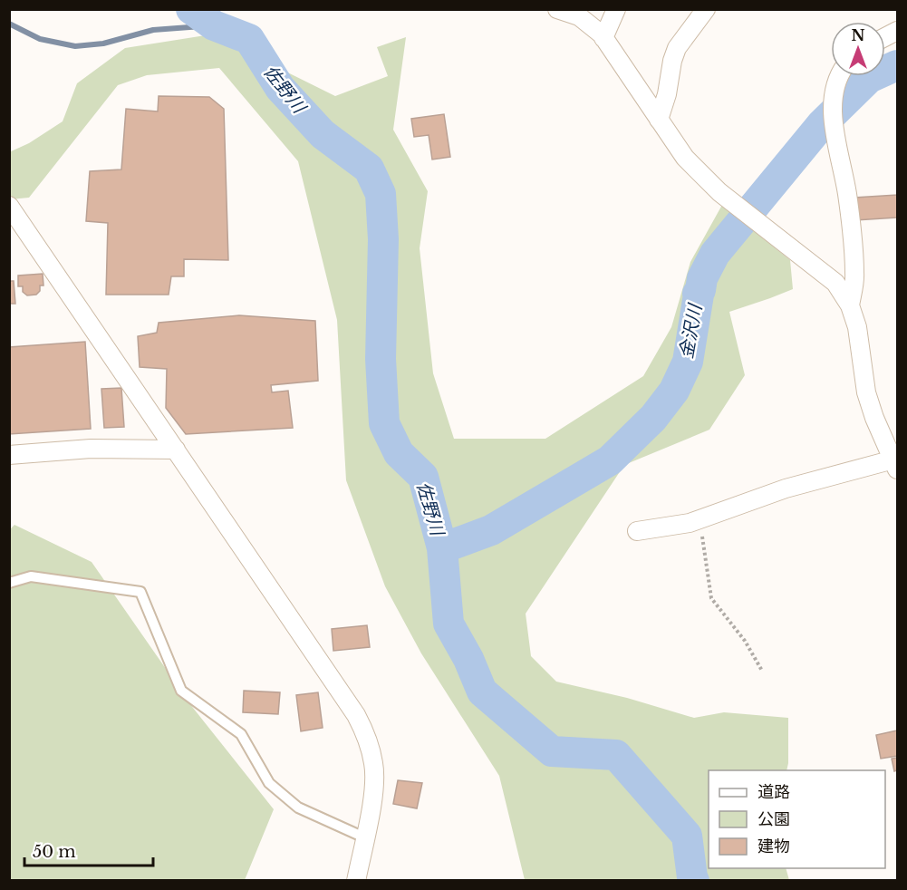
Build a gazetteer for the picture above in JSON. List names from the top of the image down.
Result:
{
  "water": ["佐野川", "金沢川"],
  "legend": ["道路", "公園", "建物"],
  "scale_bar": "50 m",
  "north": "top"
}
